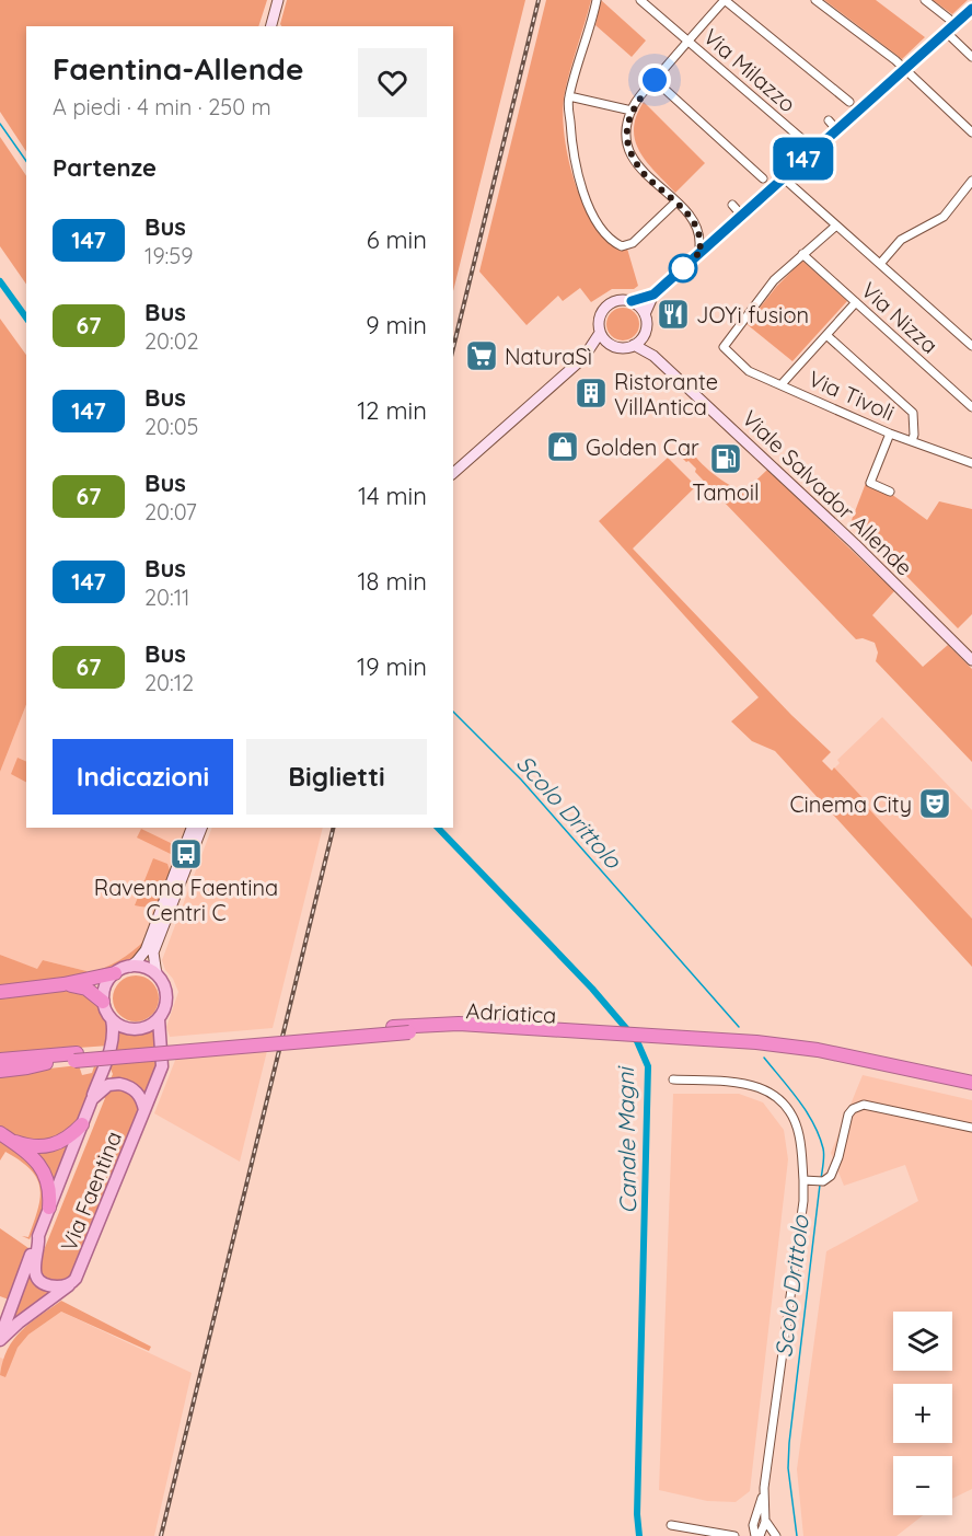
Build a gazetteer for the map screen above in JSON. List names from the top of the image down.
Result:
{
  "streets": {
    "highway": ["Adriatica"],
    "main road": ["Viale Salvador Allende", "Via Faentina"],
    "street": ["Via Milazzo", "Via Nizza", "Via Tivoli"]
  },
  "crossings": [
    ["Via Nizza", "Via Tivoli"]
  ],
  "water": ["Scolo Drittolo", "Canale Magni"],
  "places": {
    "restaurant": ["JOYi fusion"],
    "supermarket": ["NaturaSì"],
    "building": ["Ristorante VillAntica"],
    "shop": ["Golden Car"],
    "fuel station": ["Tamoil"],
    "theatre": ["Cinema City"],
    "bus stop": ["Ravenna Faentina Centri C"]
  },
  "lines": ["bus line 147"],
  "page": {
    "on_map": "147",
    "heading": [
      ["Faentina-Allende", "A piedi · 4 min · 250 m"],
      "Partenze"
    ],
    "list": [
      {
        "mark": "147",
        "name": "Bus",
        "note": "19:59",
        "value": "6 min"
      },
      {
        "mark": "67",
        "name": "Bus",
        "note": "20:02",
        "value": "9 min"
      },
      {
        "mark": "147",
        "name": "Bus",
        "note": "20:05",
        "value": "12 min"
      },
      {
        "mark": "67",
        "name": "Bus",
        "note": "20:07",
        "value": "14 min"
      },
      {
        "mark": "147",
        "name": "Bus",
        "note": "20:11",
        "value": "18 min"
      },
      {
        "mark": "67",
        "name": "Bus",
        "note": "20:12",
        "value": "19 min"
      }
    ],
    "buttons": ["Indicazioni", "Biglietti"],
    "map_buttons": ["+", "−"]
  }
}
